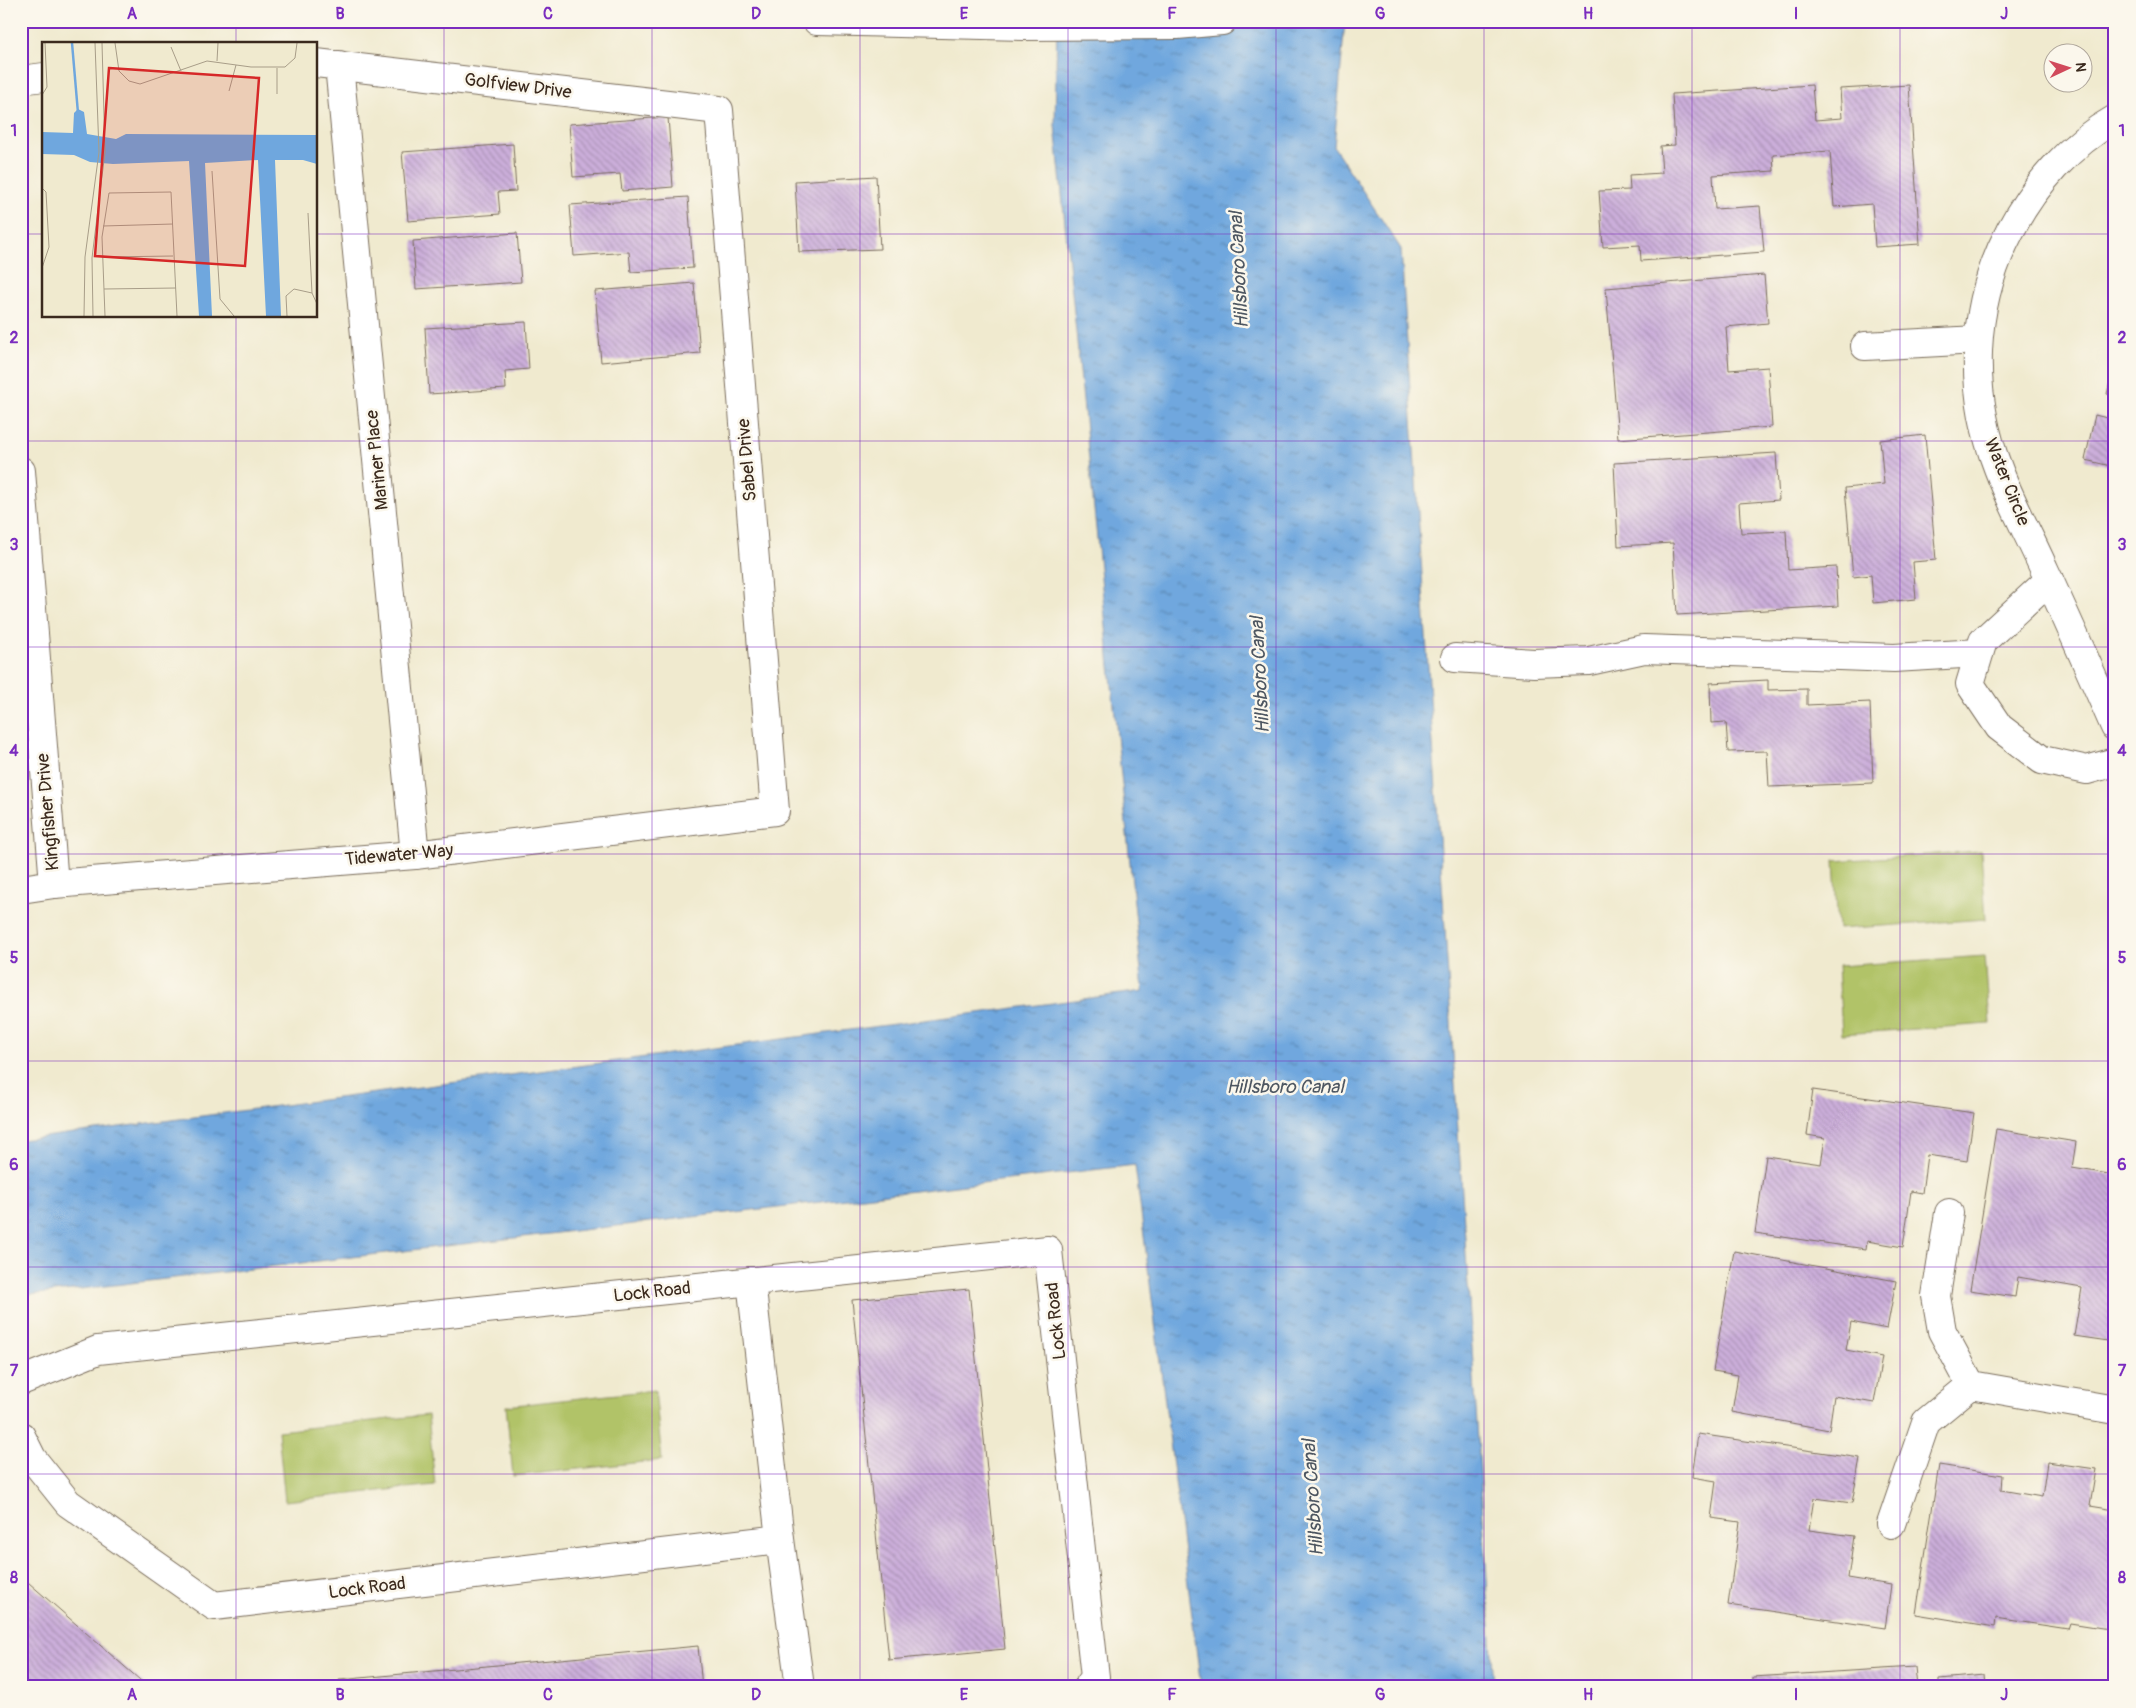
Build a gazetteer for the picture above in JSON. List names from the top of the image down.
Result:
{
  "streets": {
    "street": [
      "Golfview Drive",
      "Mariner Place",
      "Sabel Drive",
      "Water Circle",
      "Kingfisher Drive",
      "Tidewater Way",
      "Lock Road"
    ]
  },
  "crossings": [
    ["Golfview Drive", "Mariner Place"],
    ["Golfview Drive", "Sabel Drive"],
    ["Mariner Place", "Tidewater Way"],
    ["Sabel Drive", "Tidewater Way"],
    ["Kingfisher Drive", "Tidewater Way"]
  ],
  "water": ["Hillsboro Canal"],
  "north": "right",
  "grid": {
    "columns": [
      "A",
      "B",
      "C",
      "D",
      "E",
      "F",
      "G",
      "H",
      "I",
      "J"
    ],
    "rows": [
      "1",
      "2",
      "3",
      "4",
      "5",
      "6",
      "7",
      "8"
    ]
  }
}
